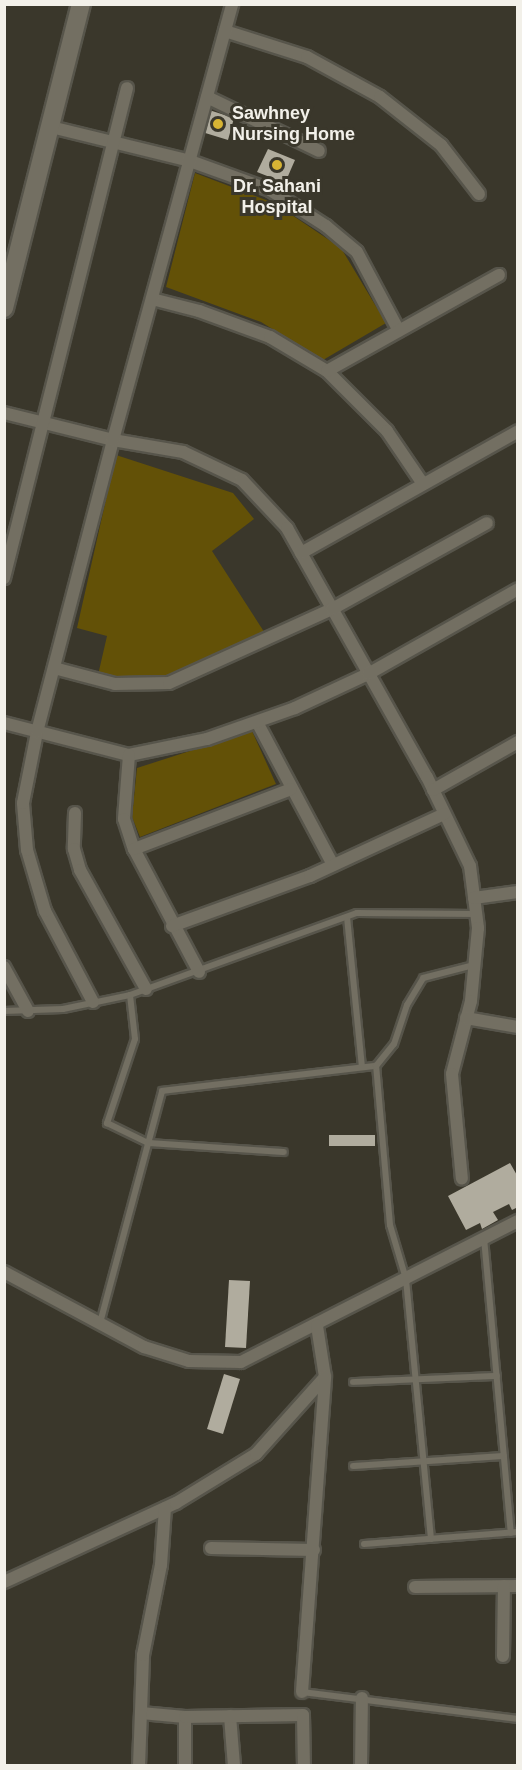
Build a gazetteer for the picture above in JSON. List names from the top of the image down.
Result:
{
  "places": ["Sawhney Nursing Home", "Dr. Sahani Hospital"]
}
